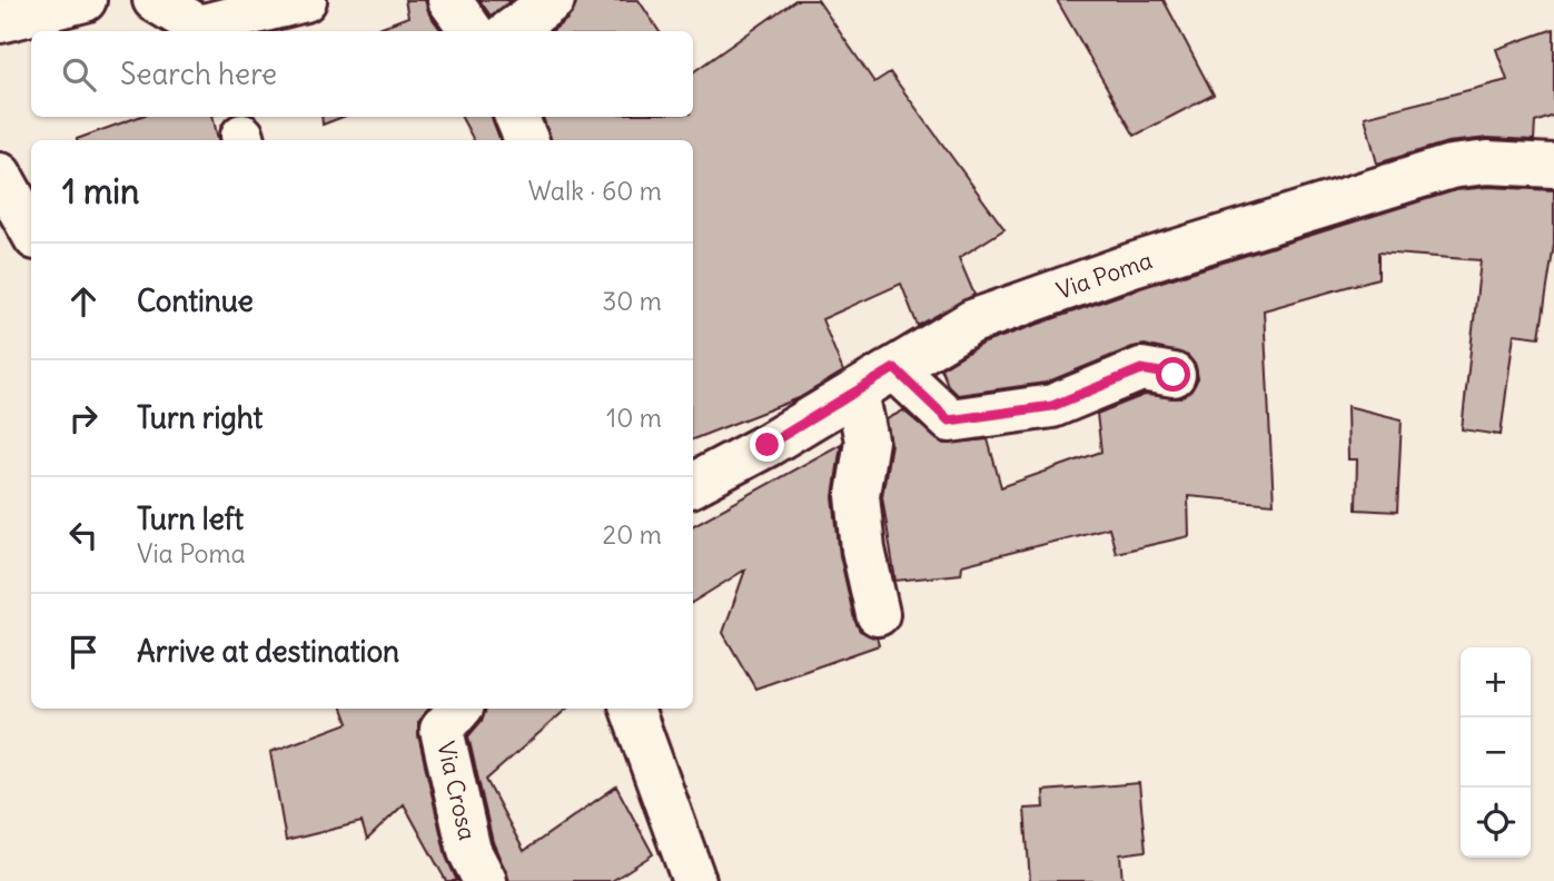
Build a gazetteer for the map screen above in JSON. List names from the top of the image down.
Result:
{
  "streets": {
    "street": ["Via Poma", "Via Crosa"]
  },
  "page": {
    "search": "Search here",
    "heading": ["1 min", "Walk · 60 m"],
    "list": [
      ["Continue", "30 m"],
      ["Turn right", "10 m"],
      ["Turn left", "Via Poma", "20 m"],
      "Arrive at destination"
    ],
    "map_buttons": ["+", "−"]
  }
}
